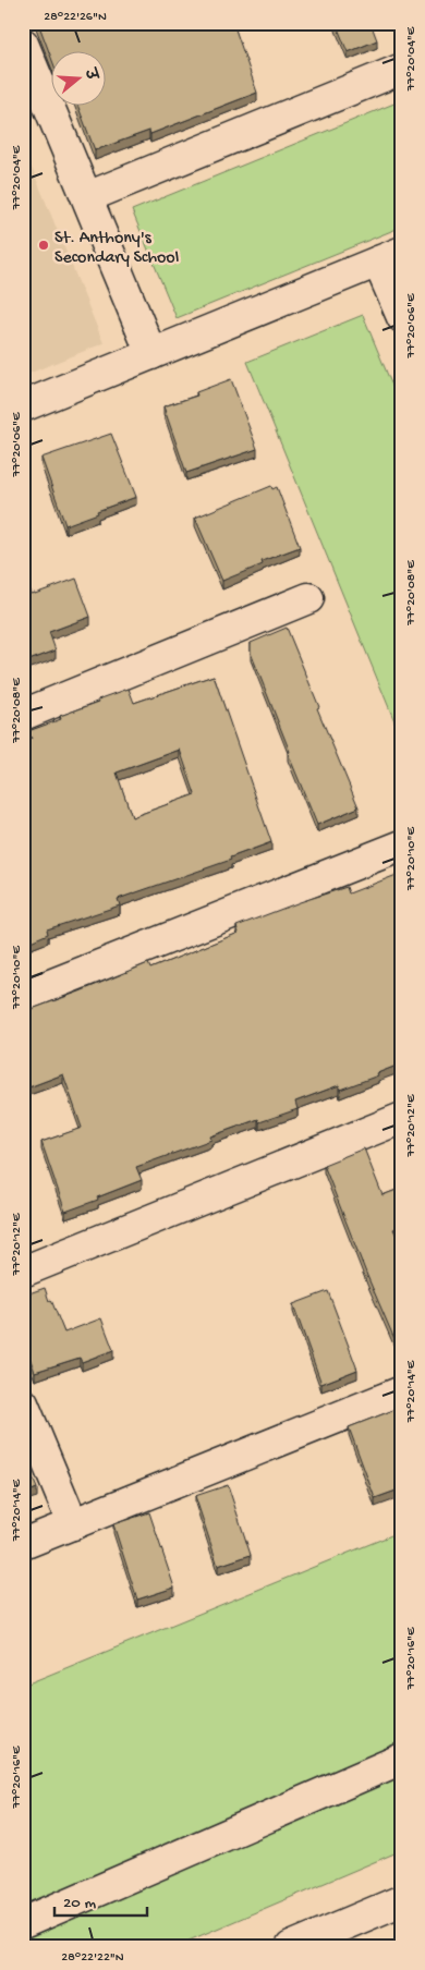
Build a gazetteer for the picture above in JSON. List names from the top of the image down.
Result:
{
  "places": ["St. Anthony's Secondary School"],
  "scale_bar": "20 m",
  "north": "right",
  "coordinates": [
    "28°22'26\"N",
    "77°20'04\"E",
    "77°20'06\"E",
    "77°20'08\"E",
    "77°20'10\"E",
    "77°20'12\"E",
    "77°20'14\"E",
    "77°20'16\"E",
    "28°22'22\"N"
  ]
}
